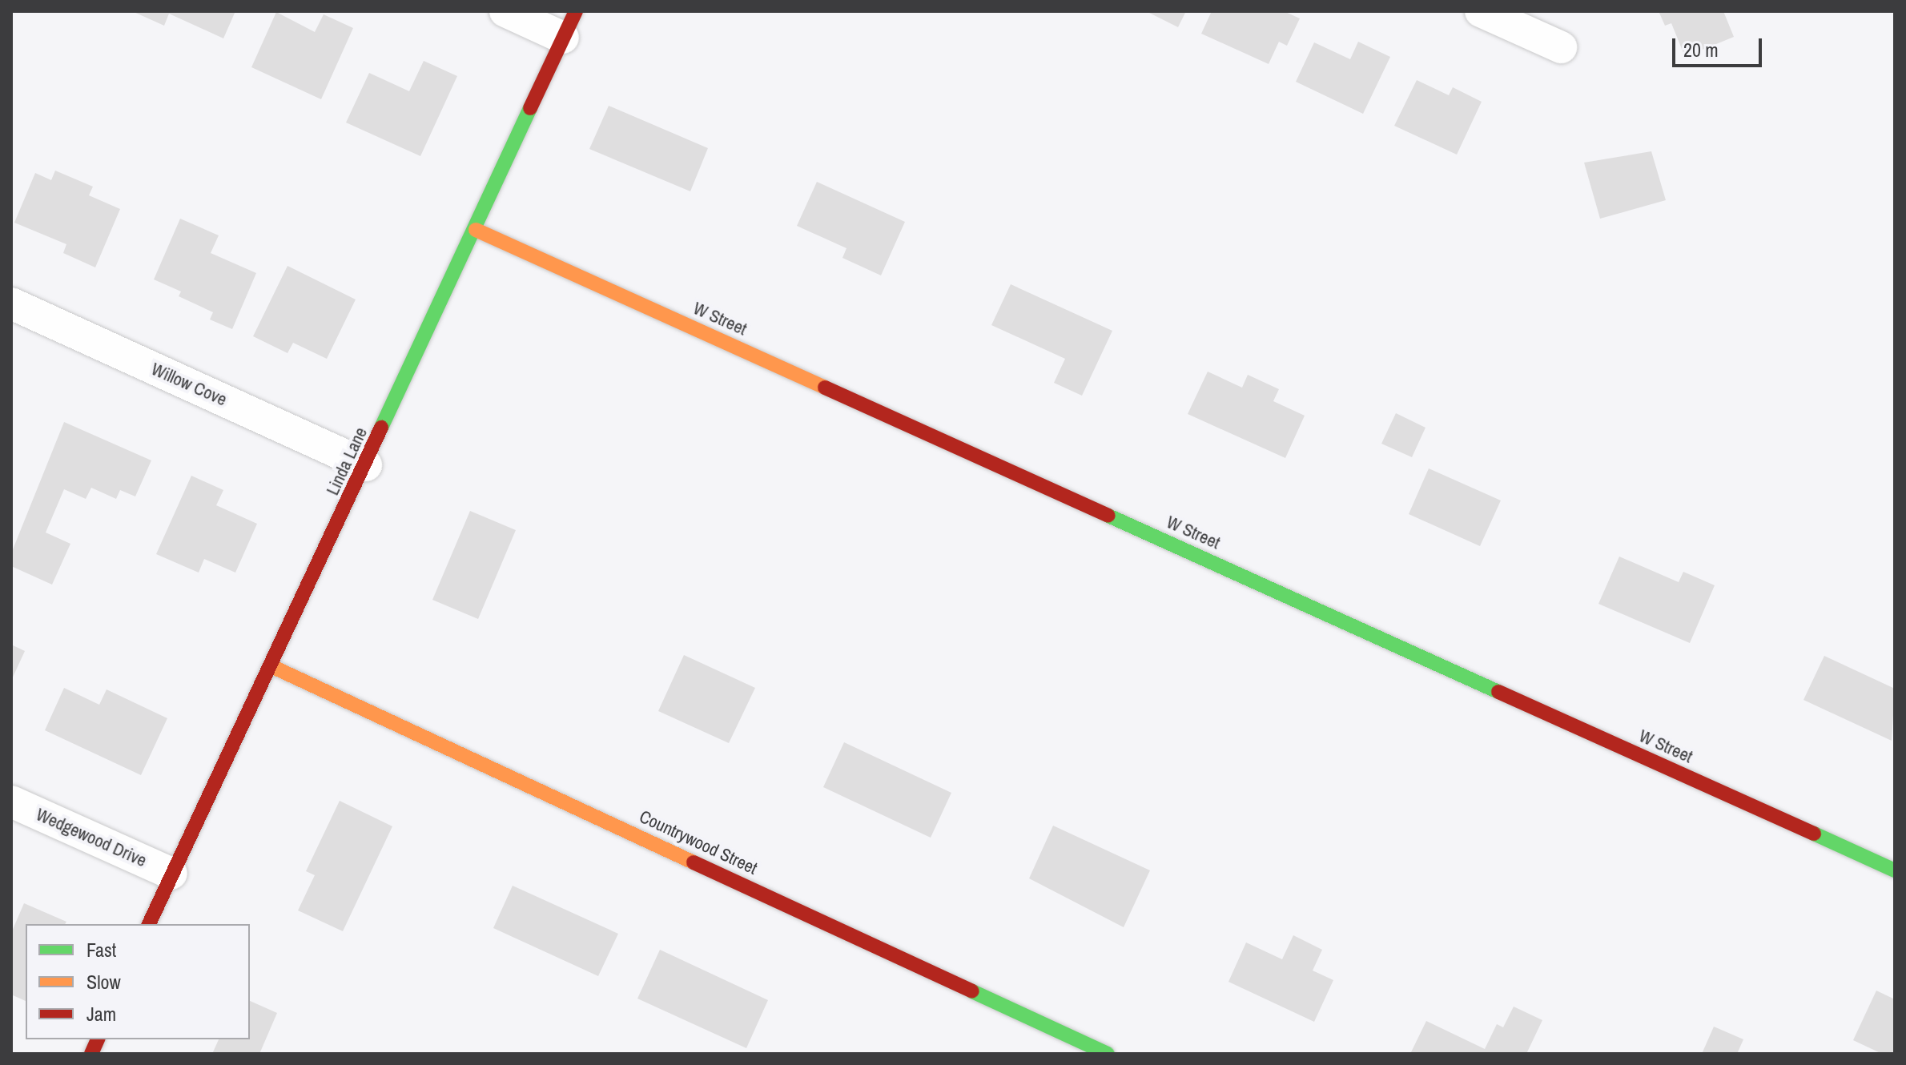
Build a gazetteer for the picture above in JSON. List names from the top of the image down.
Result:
{
  "streets": {
    "street": [
      "W Street",
      "Willow Cove",
      "Linda Lane",
      "Wedgewood Drive",
      "Countrywood Street"
    ]
  },
  "crossings": [
    ["W Street", "Linda Lane"],
    ["Willow Cove", "Linda Lane"],
    ["Linda Lane", "Wedgewood Drive"],
    ["Linda Lane", "Countrywood Street"]
  ],
  "legend": ["Fast", "Slow", "Jam"],
  "scale_bar": "20 m"
}
